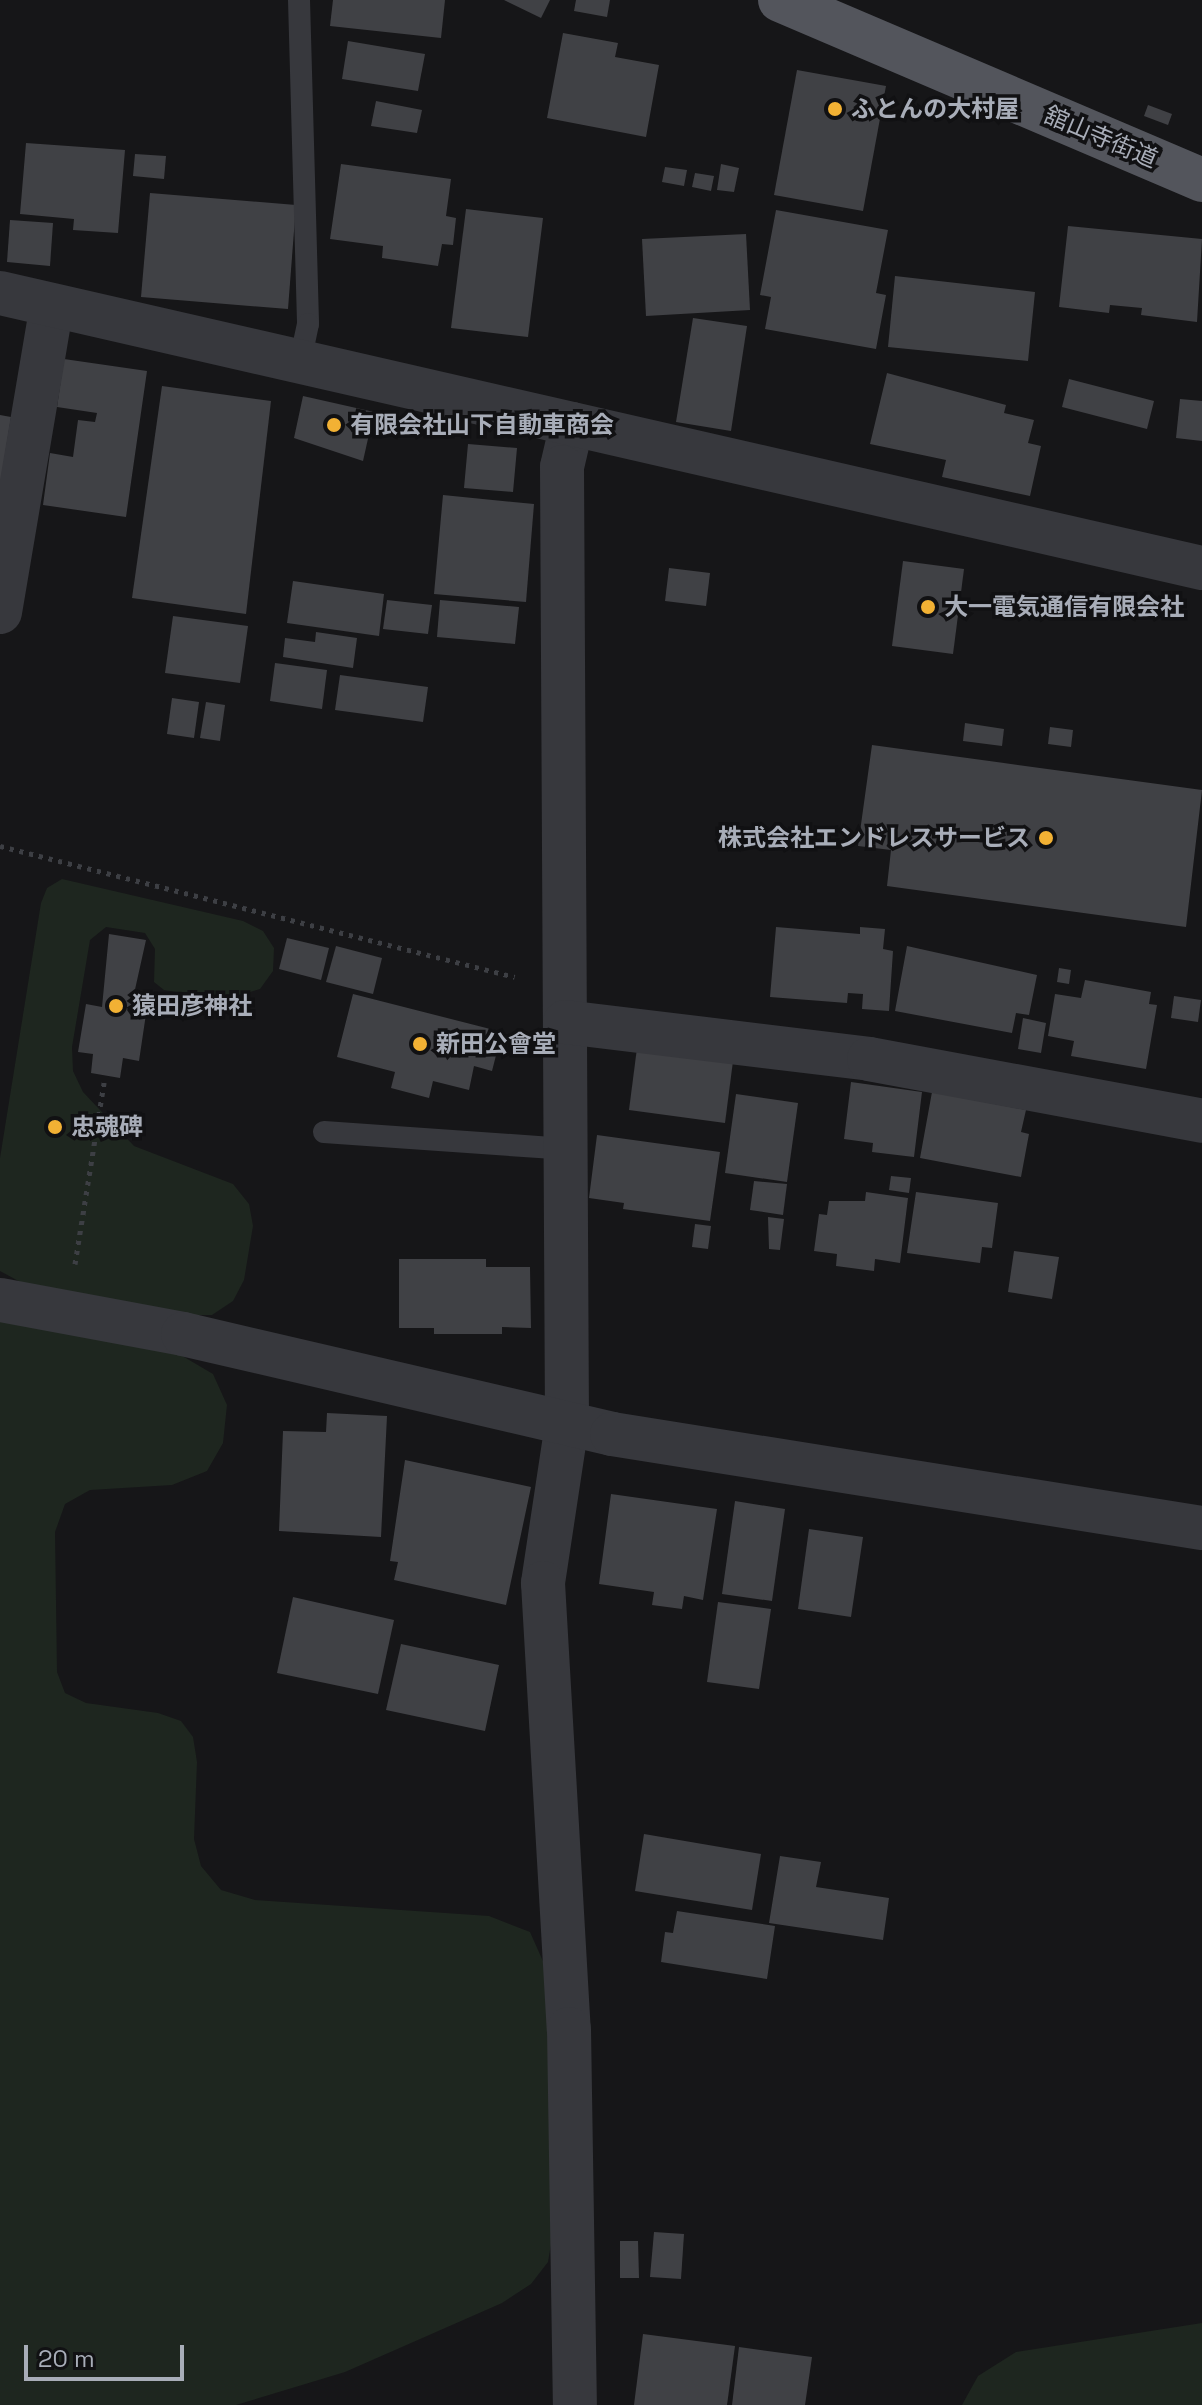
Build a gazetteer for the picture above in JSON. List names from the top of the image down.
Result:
{
  "streets": {
    "main road": ["舘山寺街道"]
  },
  "places": [
    "ふとんの大村屋",
    "有限会社山下自動車商会",
    "大一電気通信有限会社",
    "株式会社エンドレスサービス",
    "猿田彦神社",
    "新田公會堂",
    "忠魂碑"
  ],
  "scale_bar": "20 m"
}
